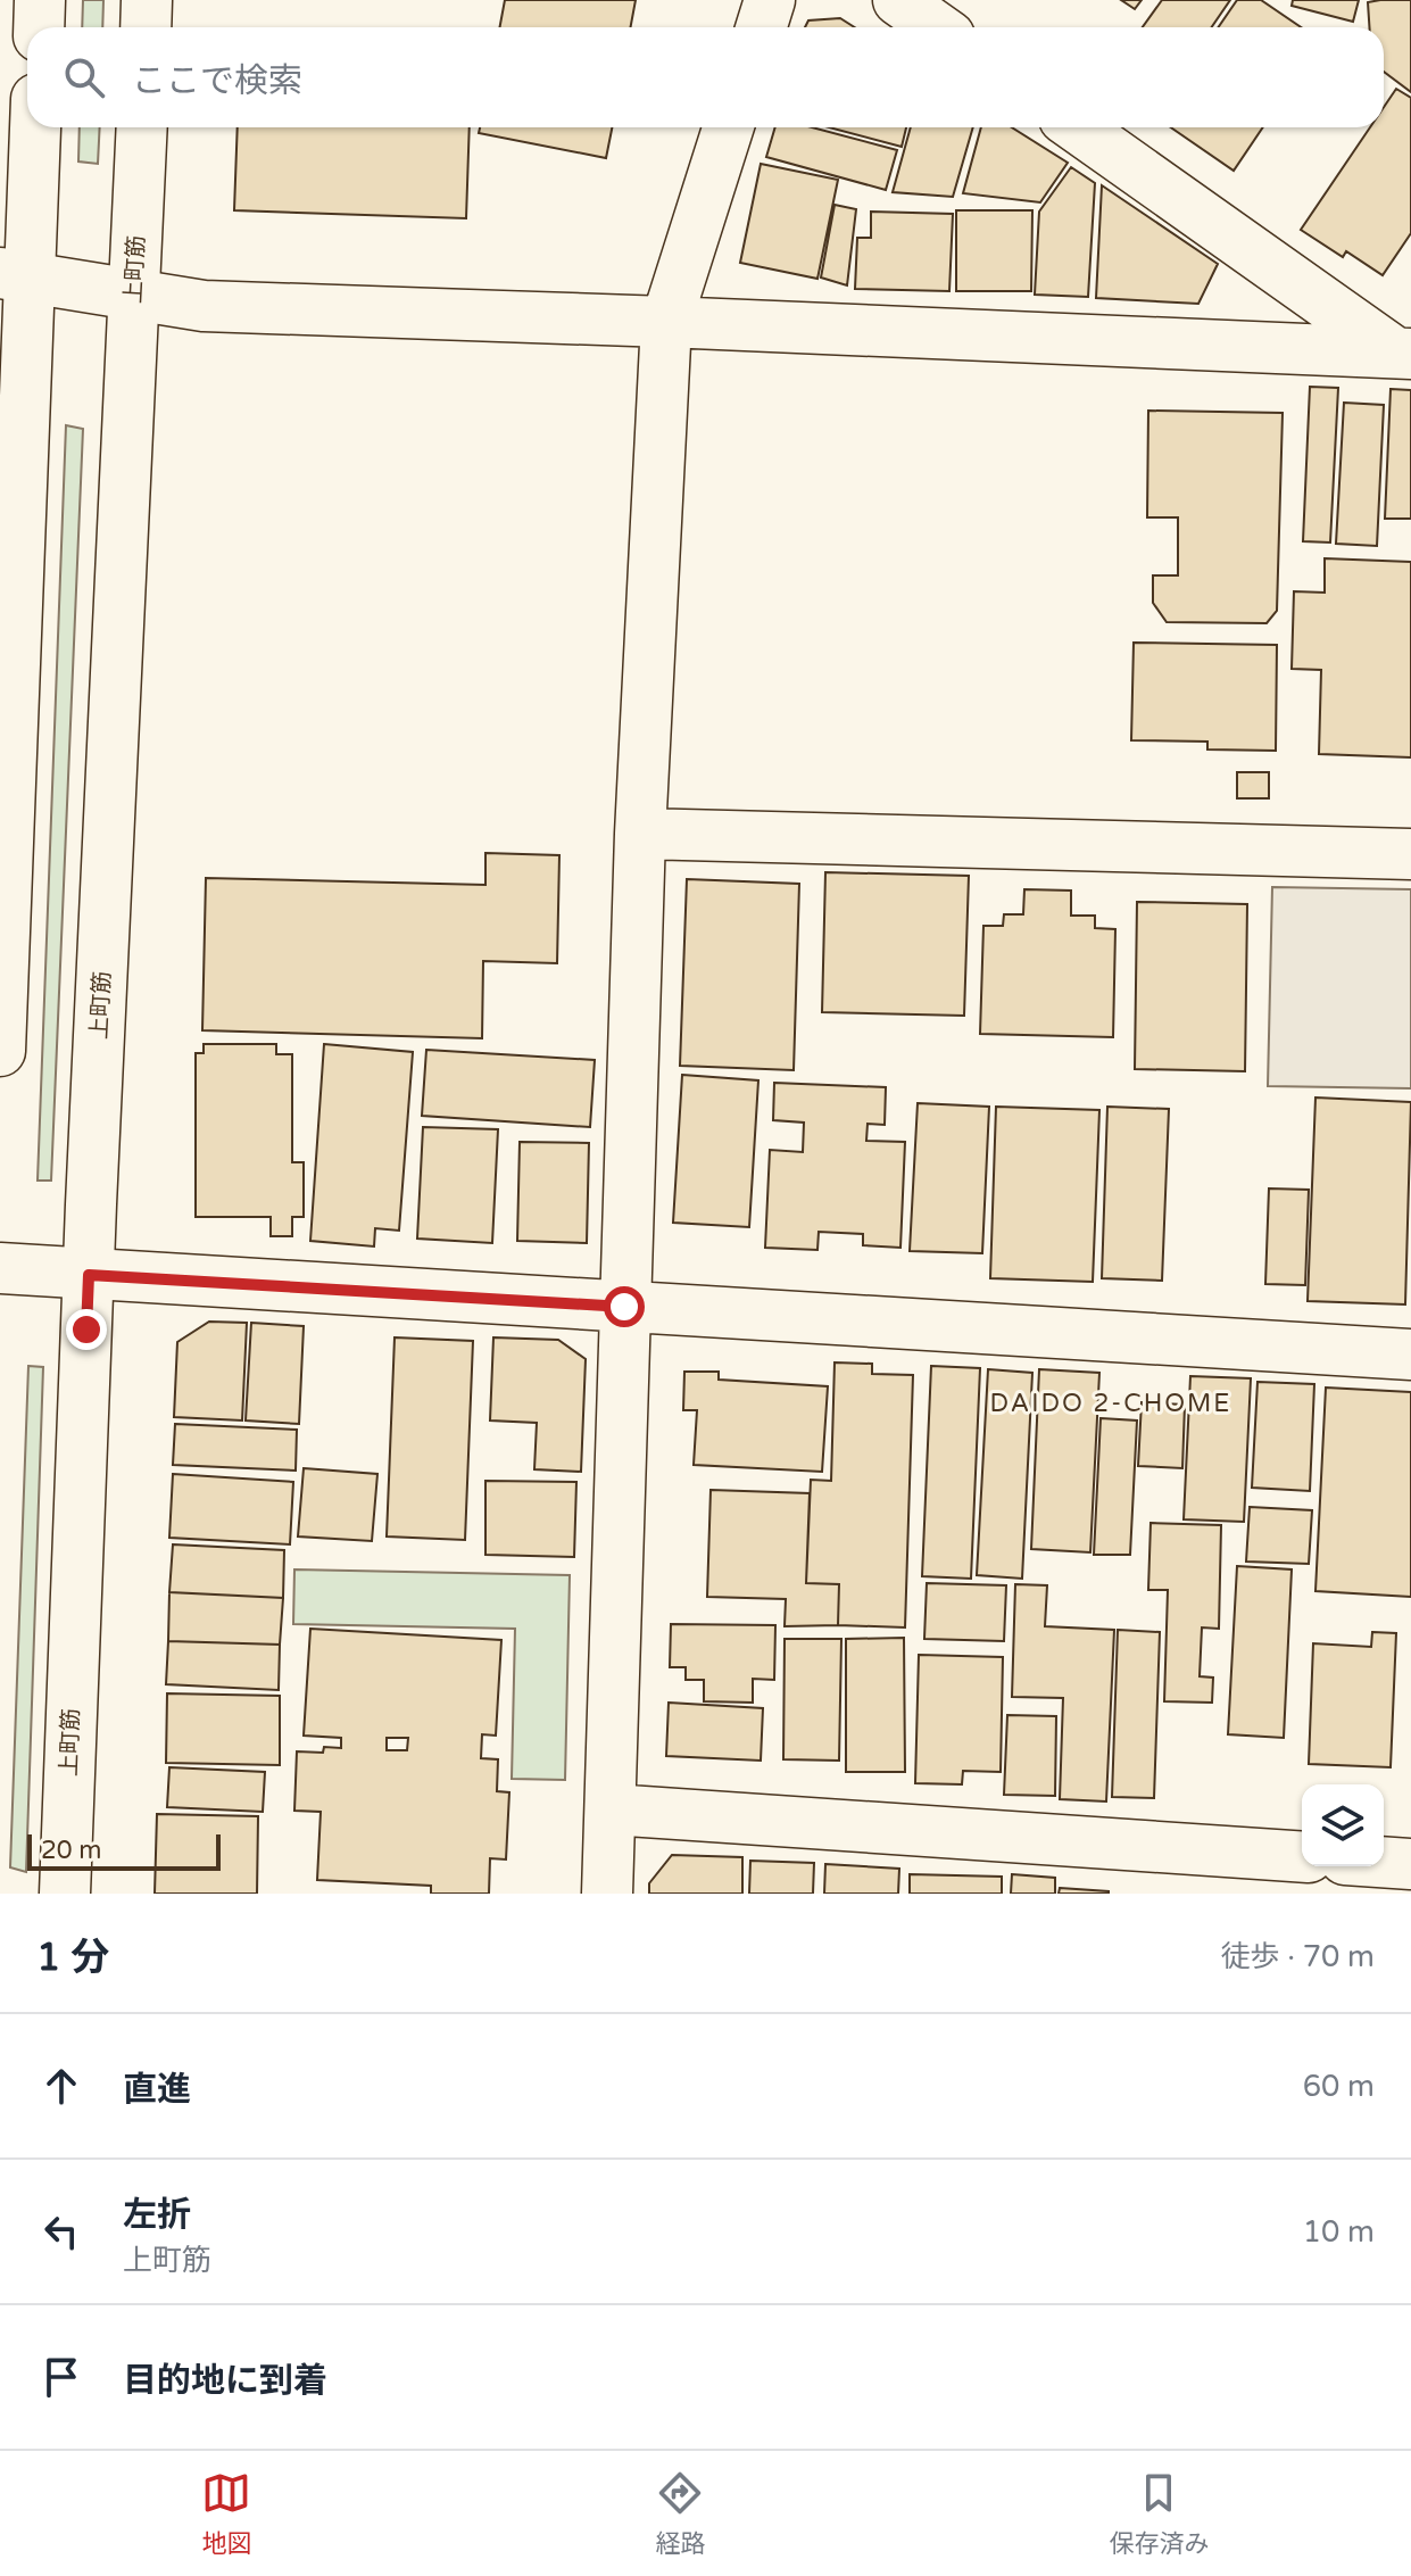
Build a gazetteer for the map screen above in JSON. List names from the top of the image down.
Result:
{
  "streets": {
    "street": ["上町筋"]
  },
  "districts": ["DAIDO 2-CHOME"],
  "scale_bar": "20 m",
  "page": {
    "search": "ここで検索",
    "scale": "20 m",
    "heading": ["1 分", "徒歩 · 70 m"],
    "list": [
      ["直進", "60 m"],
      ["左折", "上町筋", "10 m"],
      "目的地に到着"
    ],
    "nav": ["地図", "経路", "保存済み"]
  }
}
